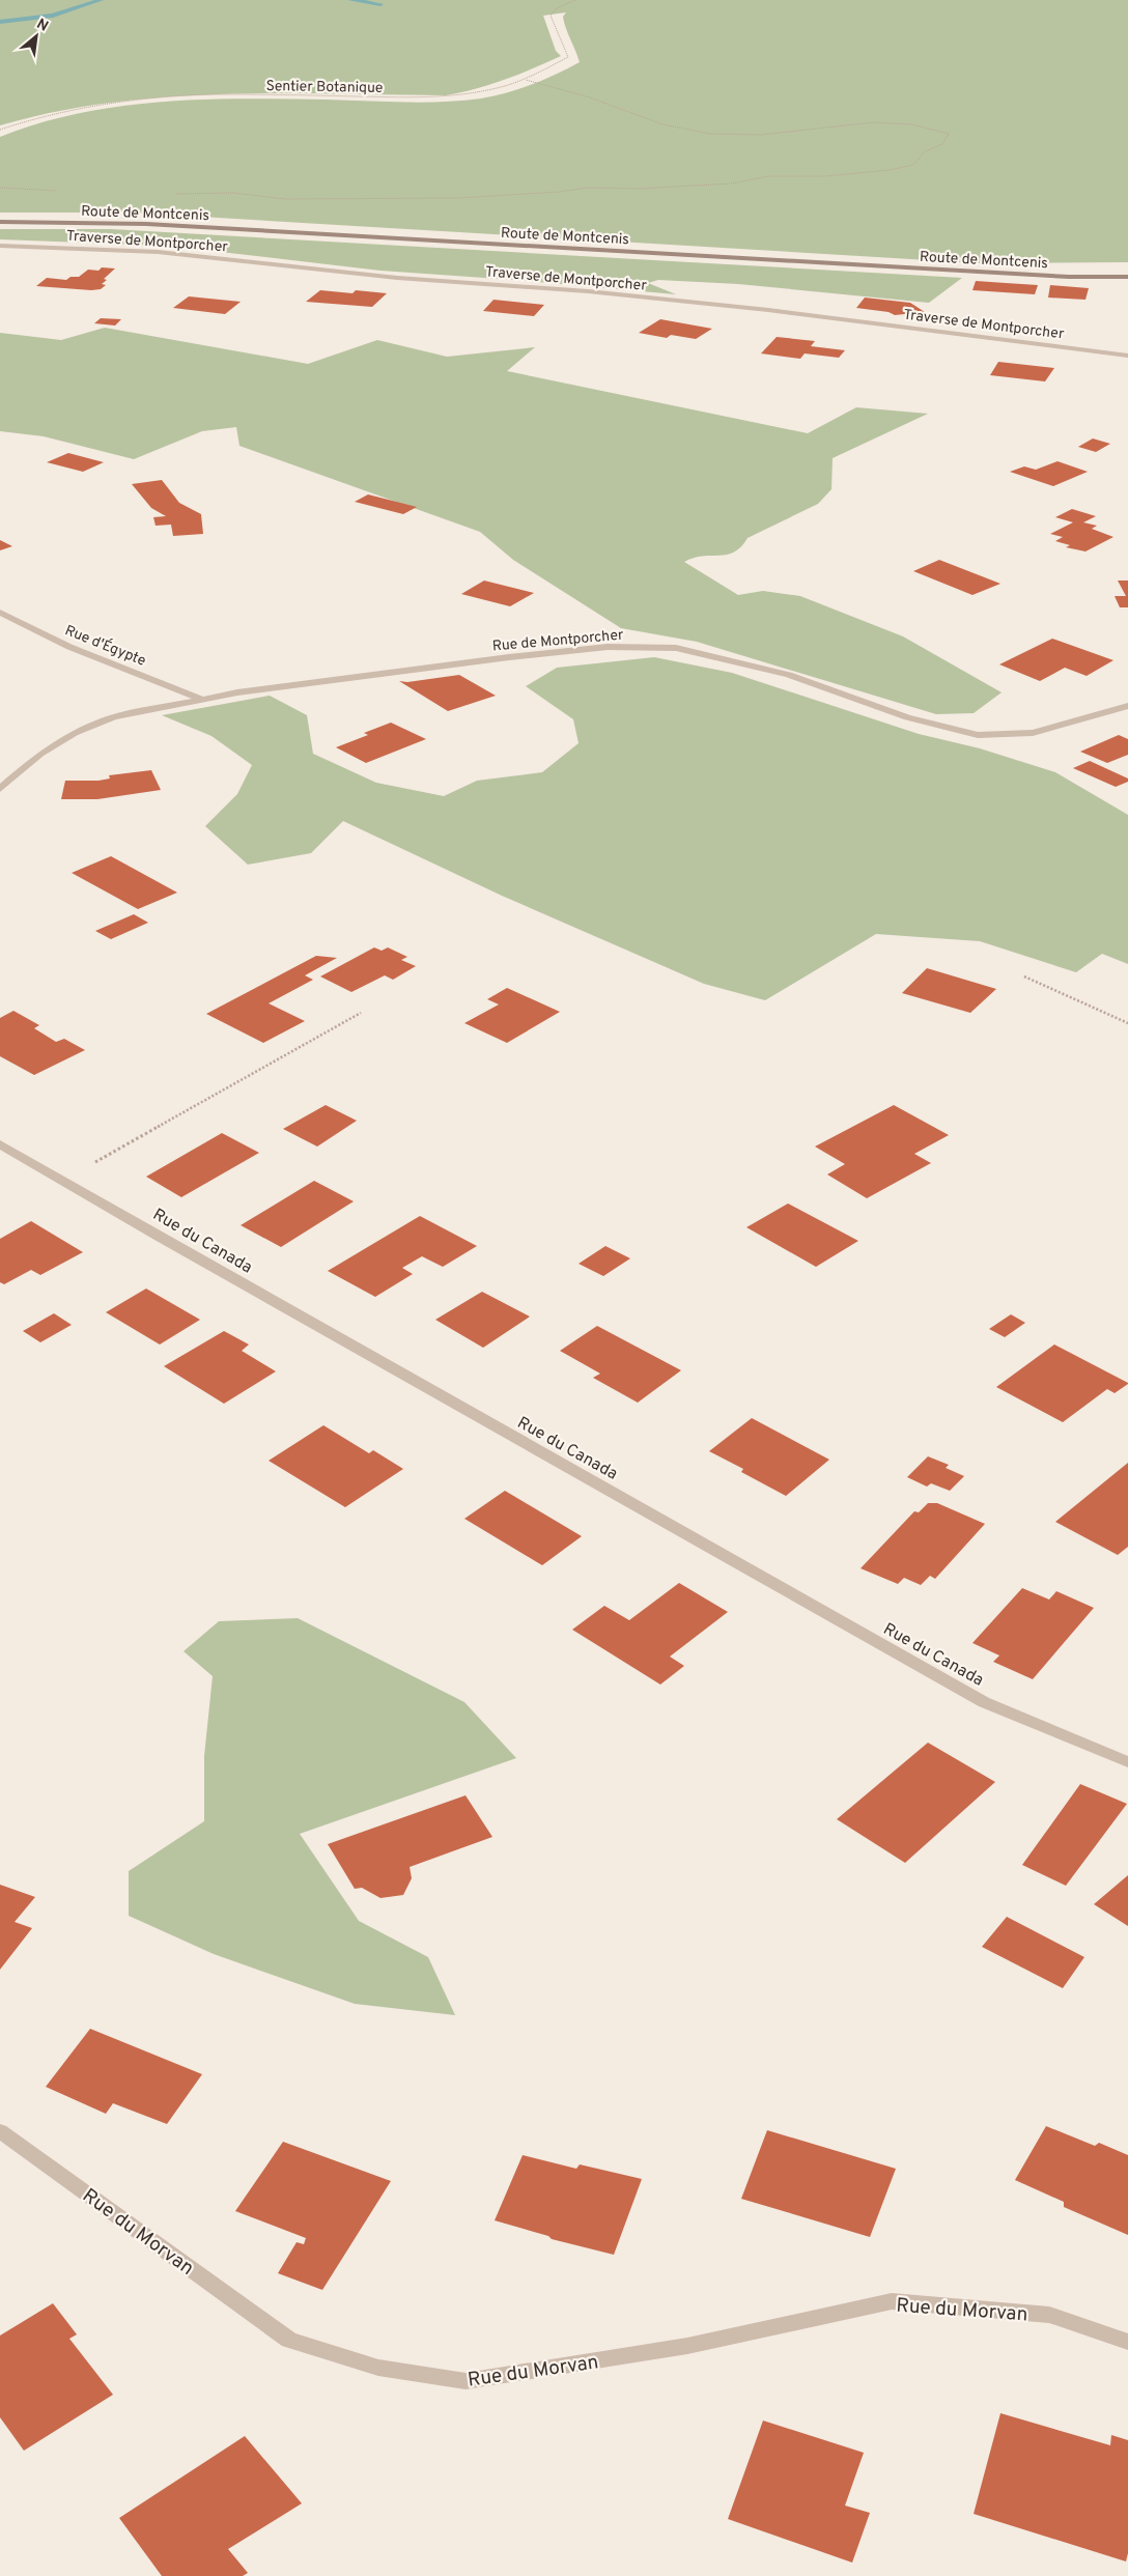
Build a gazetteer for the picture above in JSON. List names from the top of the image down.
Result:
{
  "streets": {
    "main road": ["Route de Montcenis"],
    "street": [
      "Traverse de Montporcher",
      "Rue de Montporcher",
      "Rue d'Égypte",
      "Rue du Canada",
      "Rue du Morvan"
    ],
    "path": ["Sentier Botanique"]
  },
  "crossings": [
    ["Rue de Montporcher", "Rue d'Égypte"]
  ],
  "north": "top right"
}
